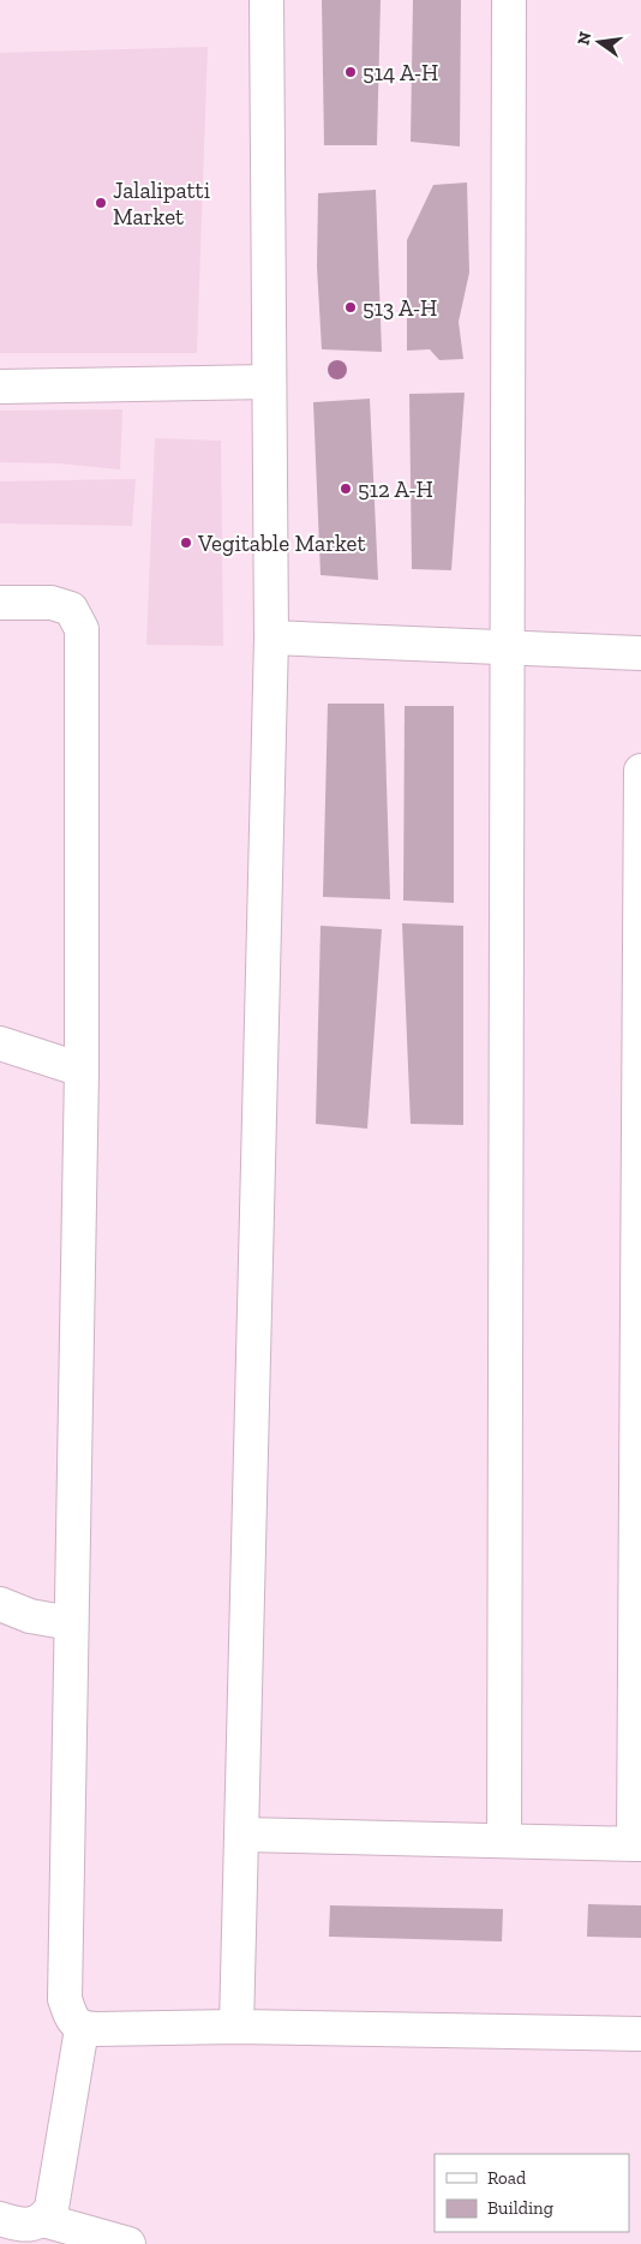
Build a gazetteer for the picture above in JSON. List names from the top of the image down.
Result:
{
  "places": [
    "514 A-H",
    "Jalalipatti Market",
    "513 A-H",
    "512 A-H",
    "Vegitable Market"
  ],
  "legend": ["Road", "Building"],
  "north": "left"
}
